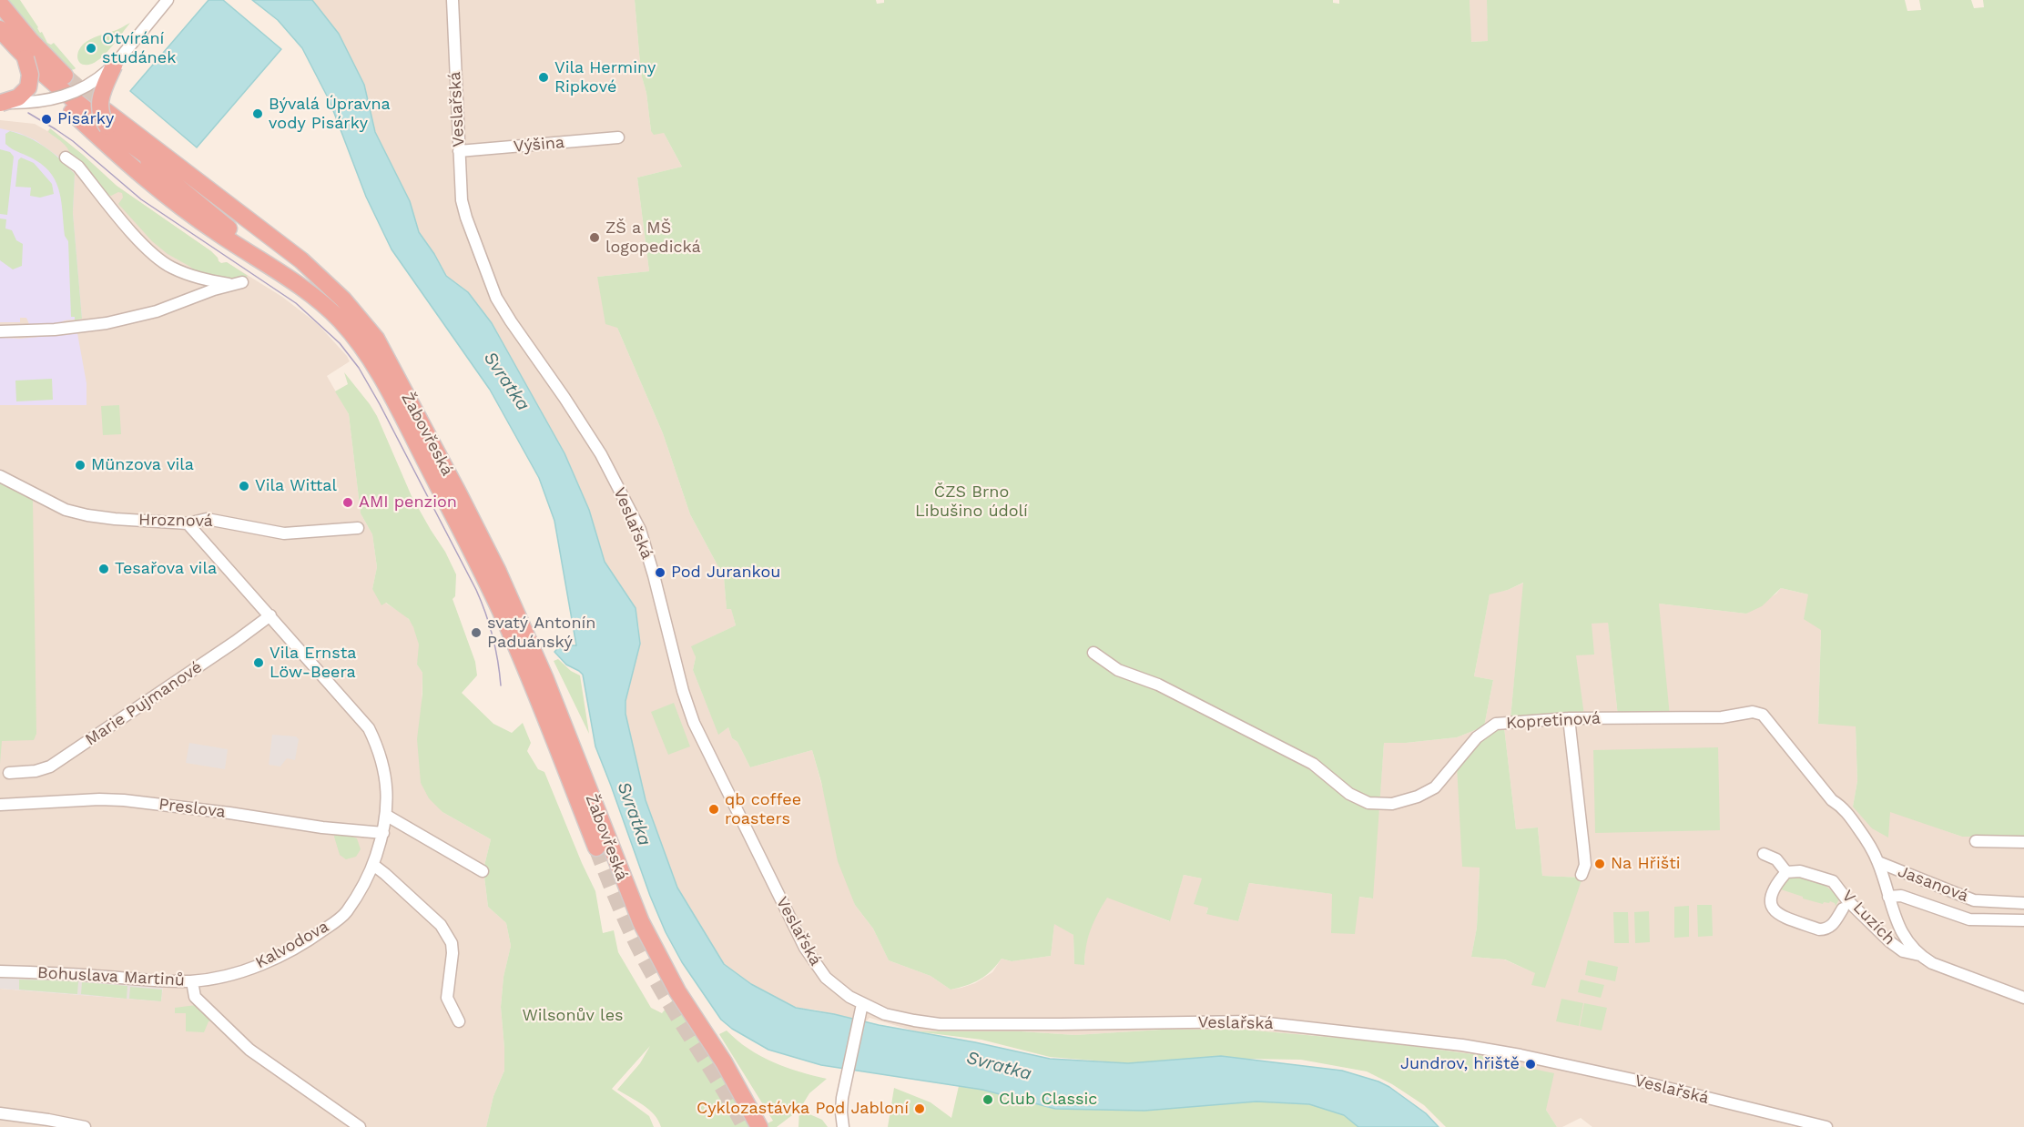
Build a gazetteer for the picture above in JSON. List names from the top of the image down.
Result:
{
  "streets": {
    "highway": ["Žabovřeská"],
    "street": [
      "Veslařská",
      "Výšina",
      "Hroznová",
      "Marie Pujmanové",
      "Kopretinová",
      "Preslova",
      "Jasanová",
      "V Luzích",
      "Kalvodova",
      "Bohuslava Martinů"
    ]
  },
  "crossings": [
    ["Veslařská", "Výšina"],
    ["Hroznová", "Kalvodova"],
    ["Marie Pujmanové", "Kalvodova"],
    ["Kopretinová", "Jasanová"],
    ["Preslova", "Kalvodova"],
    ["Jasanová", "V Luzích"],
    ["Kalvodova", "Bohuslava Martinů"]
  ],
  "water": ["Svratka"],
  "parks": ["ČZS Brno Libušino údolí", "Wilsonův les"],
  "places": [
    "Otvírání studánek",
    "Vila Herminy Ripkové",
    "Bývalá Úpravna vody Pisárky",
    "Pisárky",
    "ZŠ a MŠ logopedická",
    "Münzova vila",
    "Vila Wittal",
    "AMI penzion",
    "Tesařova vila",
    "Pod Jurankou",
    "svatý Antonín Paduánský",
    "Vila Ernsta Löw-Beera",
    "qb coffee roasters",
    "Na Hřišti",
    "Jundrov, hřiště",
    "Club Classic",
    "Cyklozastávka Pod Jabloní"
  ]
}
